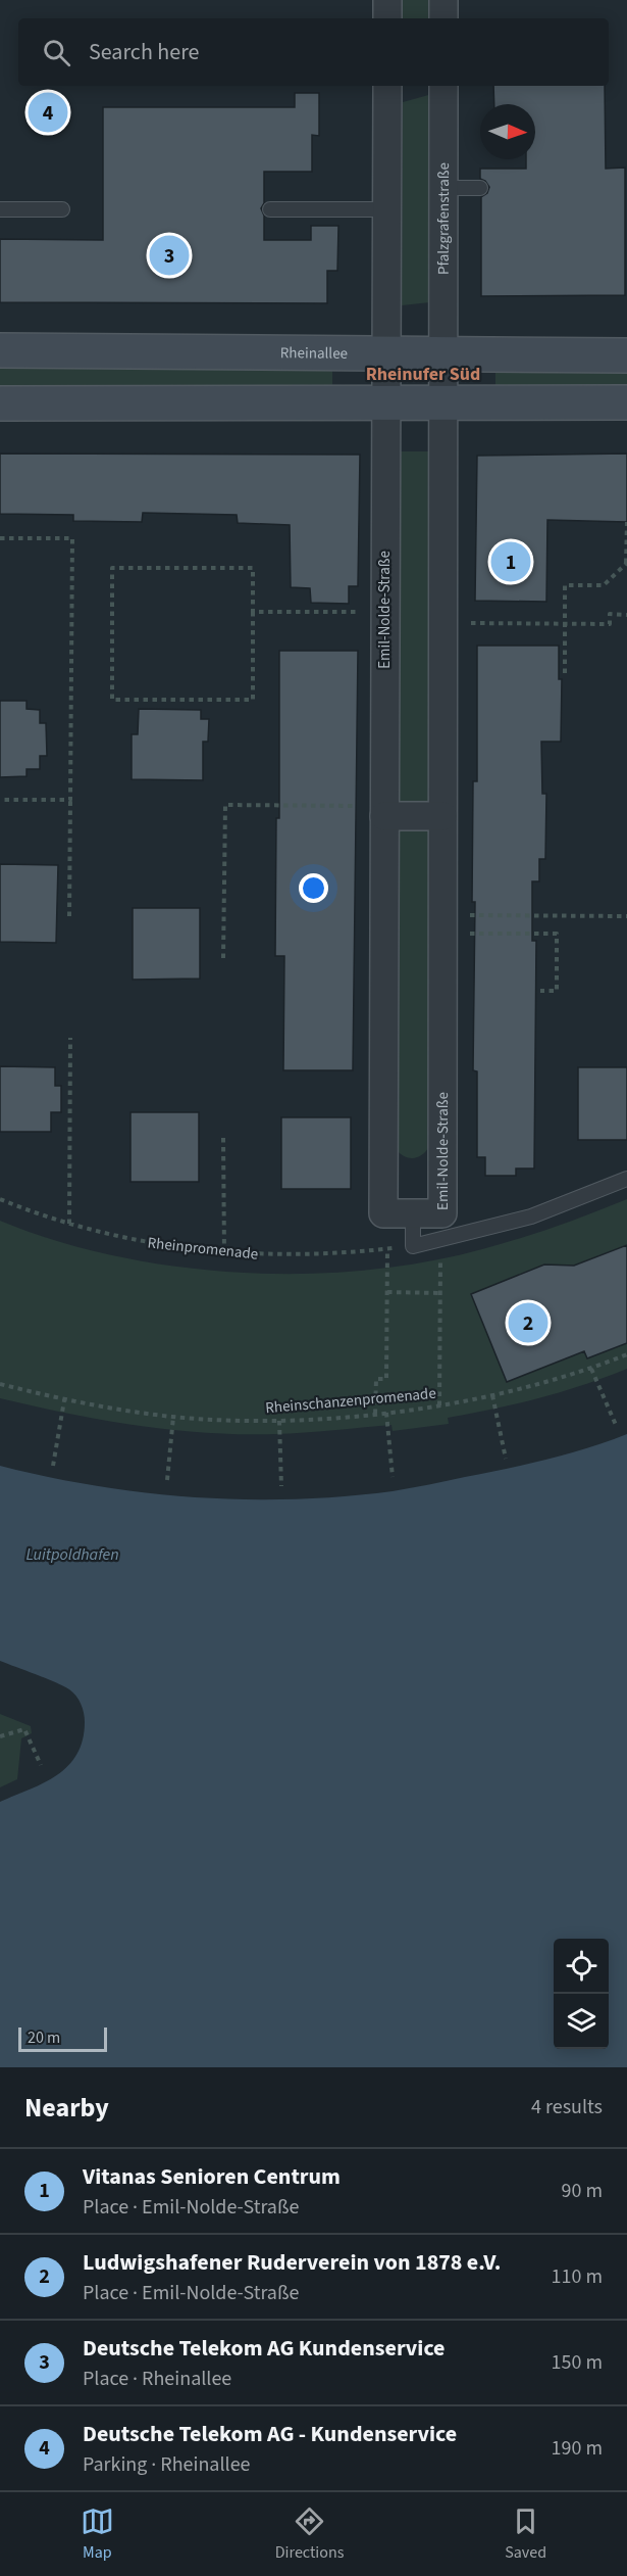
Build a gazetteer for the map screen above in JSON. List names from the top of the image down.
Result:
{
  "streets": {
    "street": ["Pfalzgrafenstraße", "Rheinallee", "Emil-Nolde-Straße"],
    "path": ["Rheinpromenade", "Rheinschanzenpromenade"]
  },
  "crossings": [
    ["Pfalzgrafenstraße", "Rheinallee"],
    ["Pfalzgrafenstraße", "Emil-Nolde-Straße"],
    ["Rheinallee", "Emil-Nolde-Straße"]
  ],
  "districts": ["Rheinufer Süd"],
  "water": ["Luitpoldhafen"],
  "scale_bar": "20 m",
  "north": "right",
  "page": {
    "search": "Search here",
    "pins": [
      "4",
      "3",
      "1",
      "2"
    ],
    "scale": "20 m",
    "heading": ["Nearby", "4 results"],
    "list": [
      {
        "mark": "1",
        "name": "Vitanas Senioren Centrum",
        "note": "Place · Emil-Nolde-Straße",
        "value": "90 m"
      },
      {
        "mark": "2",
        "name": "Ludwigshafener Ruderverein von 1878 e.V.",
        "note": "Place · Emil-Nolde-Straße",
        "value": "110 m"
      },
      {
        "mark": "3",
        "name": "Deutsche Telekom AG Kundenservice",
        "note": "Place · Rheinallee",
        "value": "150 m"
      },
      {
        "mark": "4",
        "name": "Deutsche Telekom AG - Kundenservice",
        "note": "Parking · Rheinallee",
        "value": "190 m"
      }
    ],
    "nav": ["Map", "Directions", "Saved"]
  }
}
